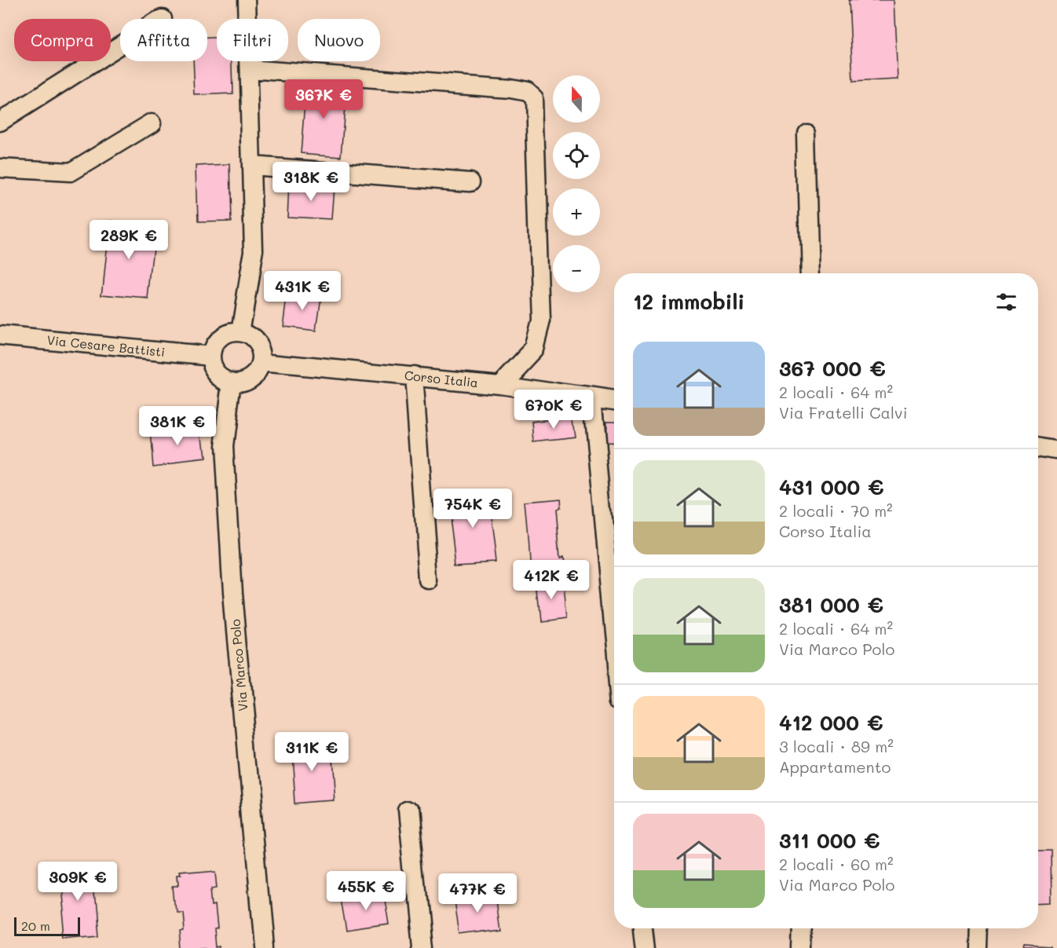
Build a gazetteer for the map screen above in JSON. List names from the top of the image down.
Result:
{
  "streets": {
    "street": ["Via Cesare Battisti", "Corso Italia", "Via Marco Polo"]
  },
  "crossings": [
    ["Via Cesare Battisti", "Corso Italia"],
    ["Via Cesare Battisti", "Via Marco Polo"],
    ["Corso Italia", "Via Marco Polo"]
  ],
  "scale_bar": "20 m",
  "north": "top",
  "page": {
    "chip": [
      "Compra",
      "Affitta",
      "Filtri",
      "Nuovo"
    ],
    "map_buttons": ["+", "−"],
    "price": [
      "367K €",
      "318K €",
      "289K €",
      "431K €",
      "670K €",
      "381K €",
      "754K €",
      "412K €",
      "311K €",
      "309K €",
      "455K €",
      "477K €"
    ],
    "heading": "12 immobili",
    "list": [
      {
        "name": "367 000 €",
        "note": "2 locali · 64 m² · Via Fratelli Calvi"
      },
      {
        "name": "431 000 €",
        "note": "2 locali · 70 m² · Corso Italia"
      },
      {
        "name": "381 000 €",
        "note": "2 locali · 64 m² · Via Marco Polo"
      },
      {
        "name": "412 000 €",
        "note": "3 locali · 89 m² · Appartamento"
      },
      {
        "name": "311 000 €",
        "note": "2 locali · 60 m² · Via Marco Polo"
      }
    ],
    "scale": "20 m"
  }
}
